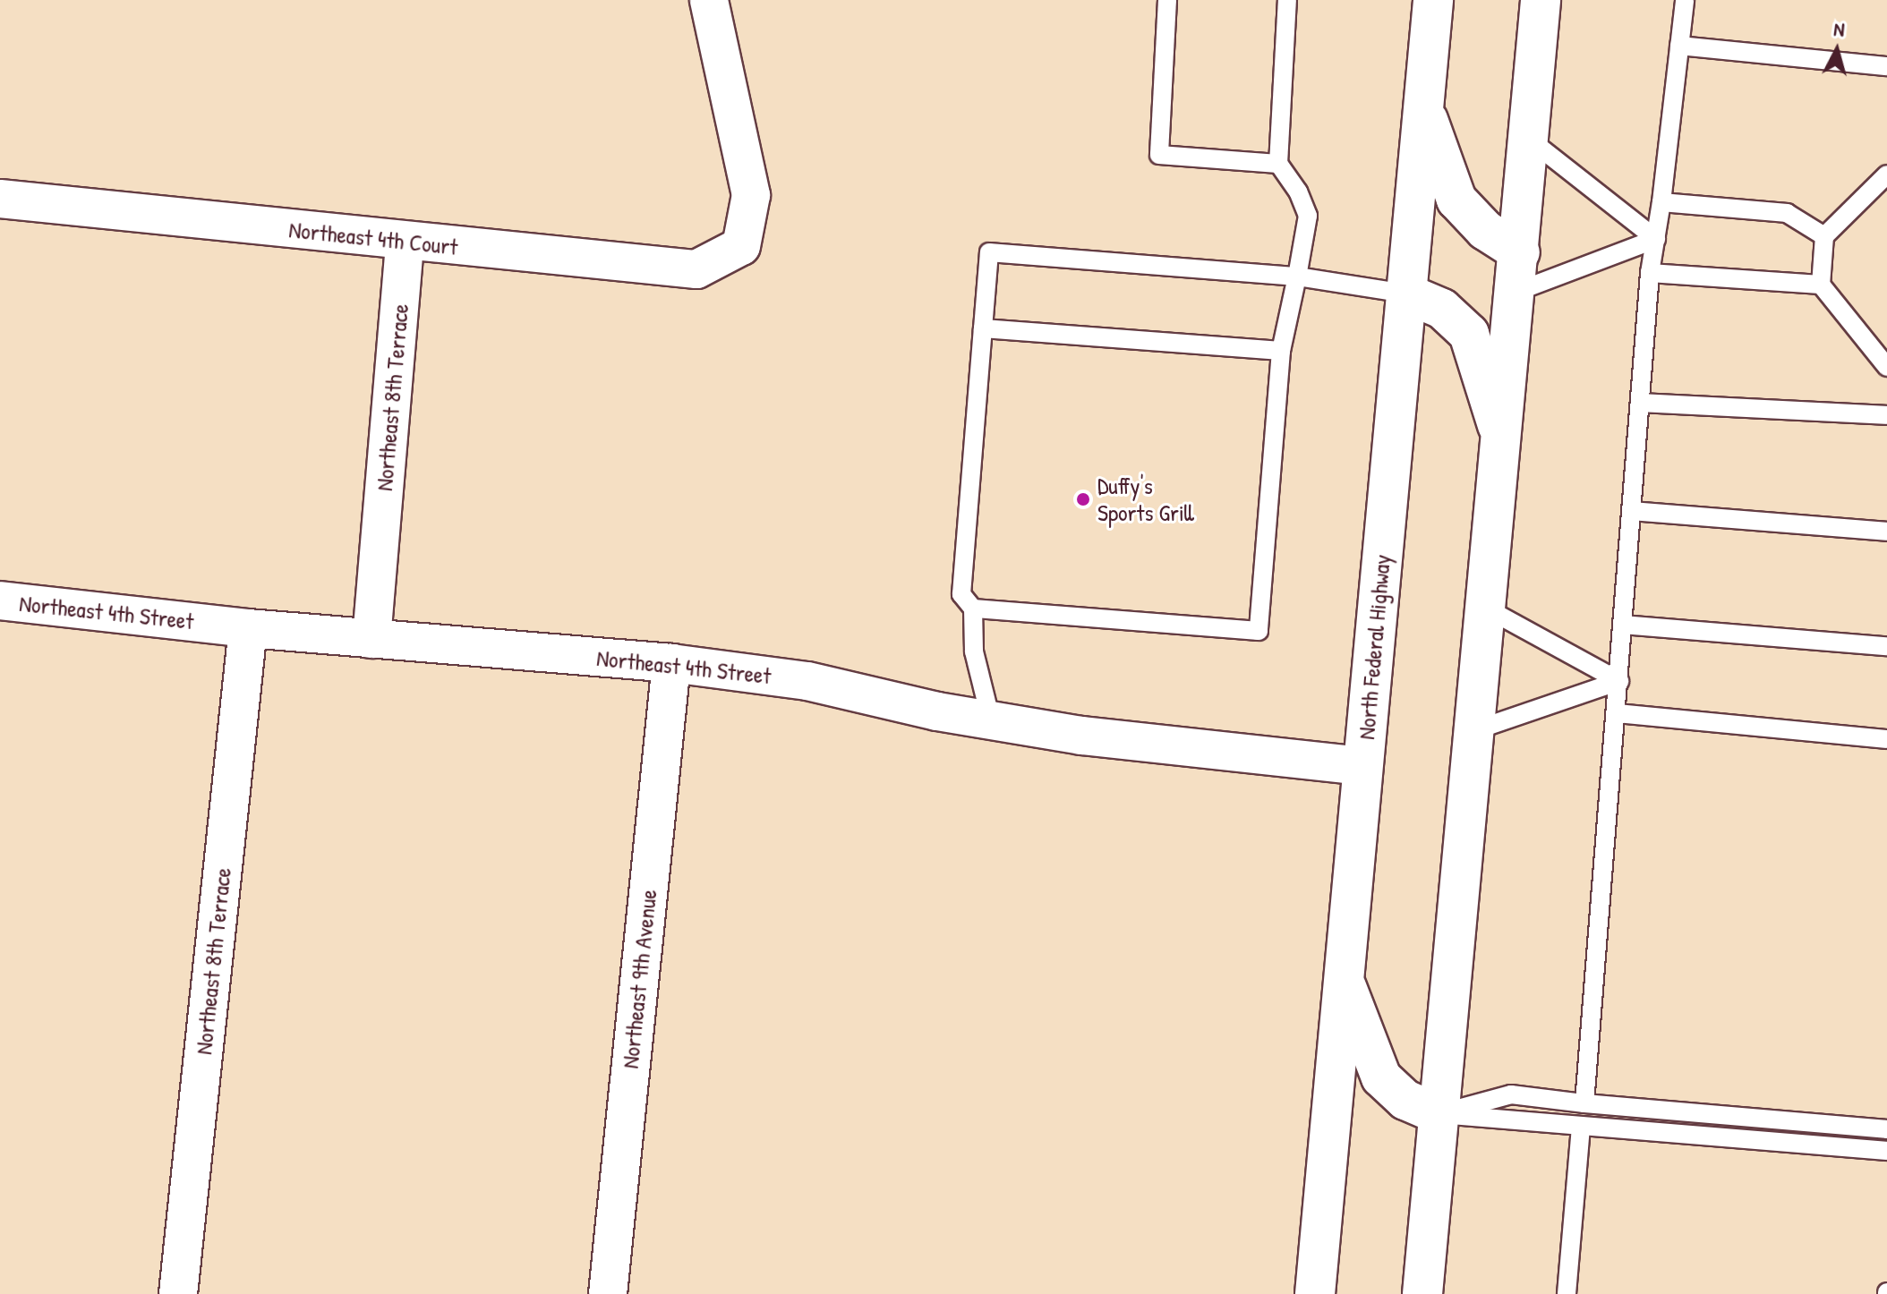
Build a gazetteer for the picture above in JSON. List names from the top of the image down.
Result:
{
  "streets": {
    "main road": ["North Federal Highway"],
    "street": [
      "Northeast 4th Court",
      "Northeast 8th Terrace",
      "Northeast 4th Street",
      "Northeast 9th Avenue"
    ]
  },
  "crossings": [
    ["Northeast 4th Court", "Northeast 8th Terrace"],
    ["Northeast 8th Terrace", "Northeast 4th Street"],
    ["Northeast 4th Street", "North Federal Highway"],
    ["Northeast 4th Street", "Northeast 9th Avenue"]
  ],
  "places": ["Duffy's Sports Grill"],
  "north": "top"
}
